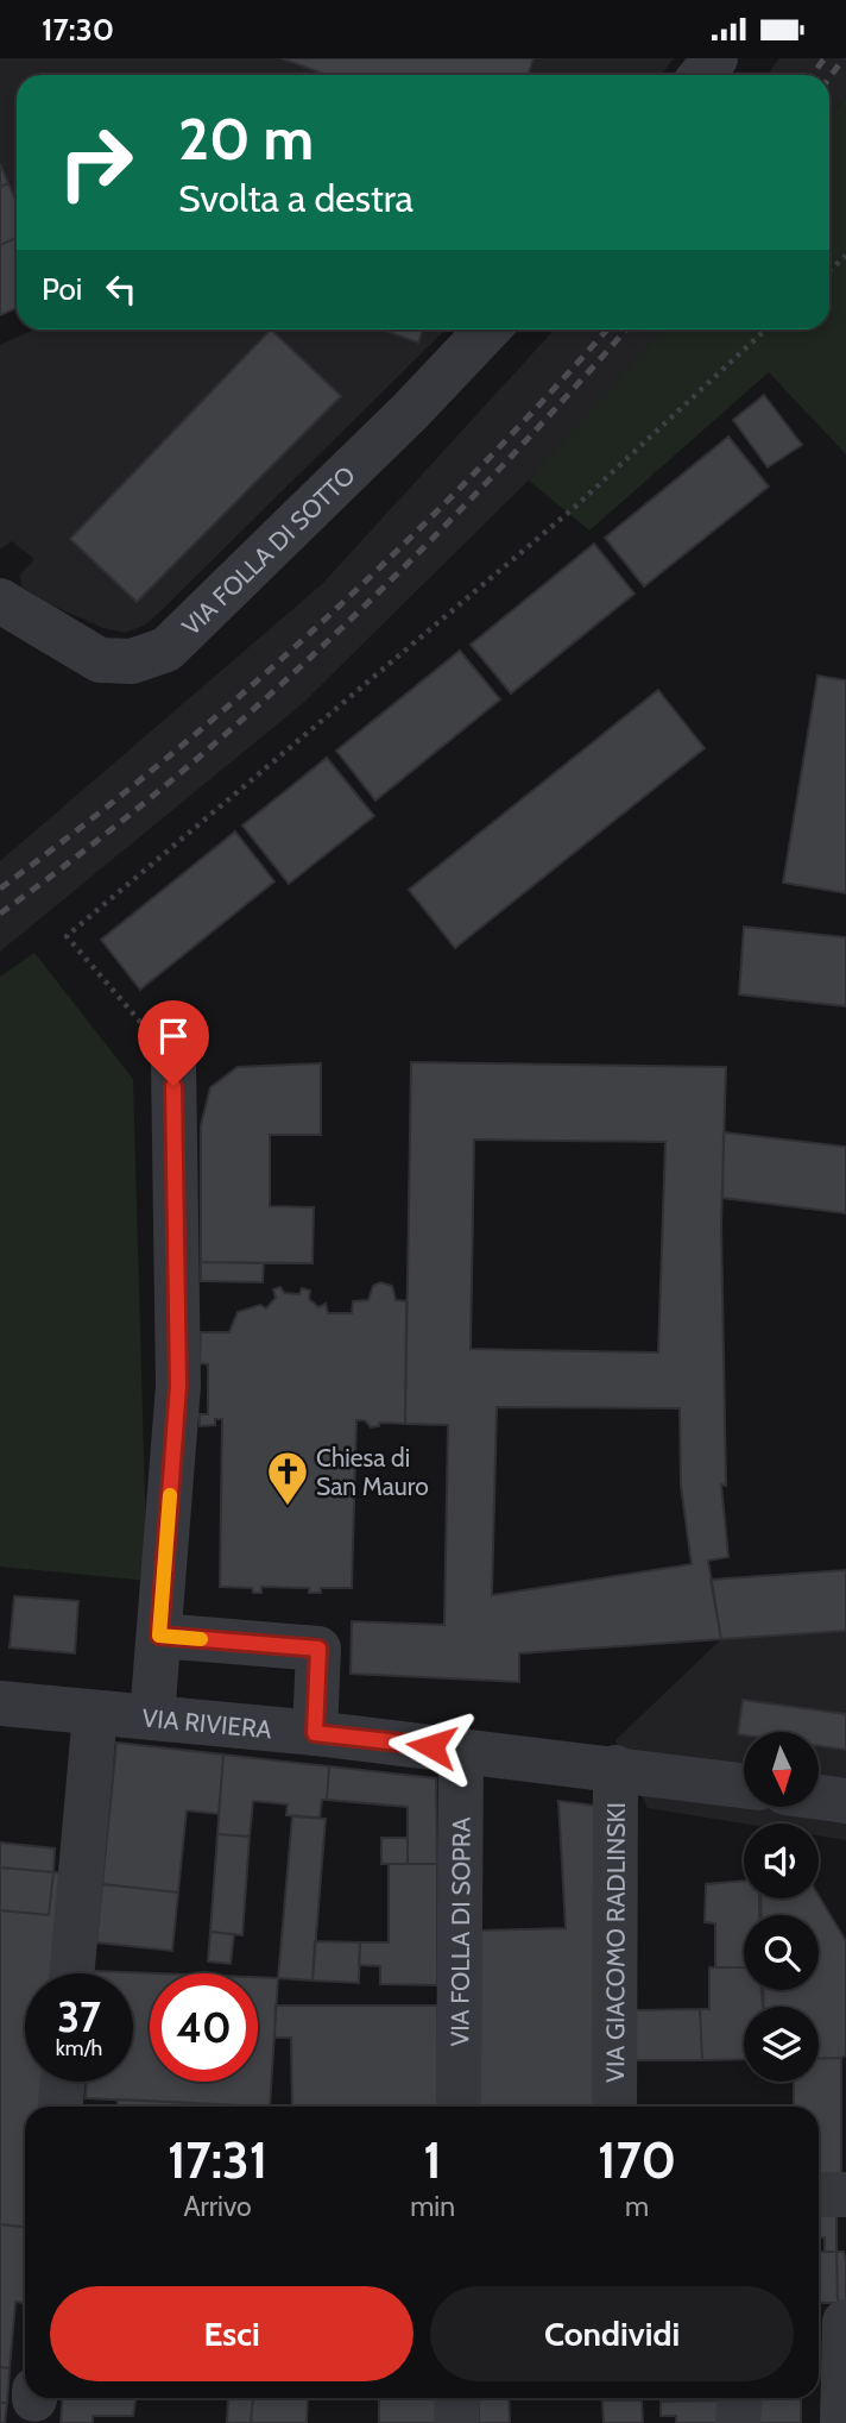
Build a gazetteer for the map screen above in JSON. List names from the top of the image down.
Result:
{
  "streets": {
    "street": [
      "VIA FOLLA DI SOTTO",
      "VIA RIVIERA",
      "VIA FOLLA DI SOPRA",
      "VIA GIACOMO RADLINSKI"
    ]
  },
  "crossings": [
    ["VIA RIVIERA", "VIA FOLLA DI SOPRA"],
    ["VIA RIVIERA", "VIA GIACOMO RADLINSKI"]
  ],
  "places": {
    "church": ["Chiesa di San Mauro"]
  },
  "north": "bottom",
  "page": {
    "status": "17:30",
    "turn": ["20 m", "Svolta a destra"],
    "then": "Poi",
    "speed": "37 km/h",
    "limit": "40",
    "eta": [
      "17:31",
      "Arrivo",
      "1",
      "min",
      "170",
      "m"
    ],
    "buttons": ["Esci", "Condividi"]
  }
}
